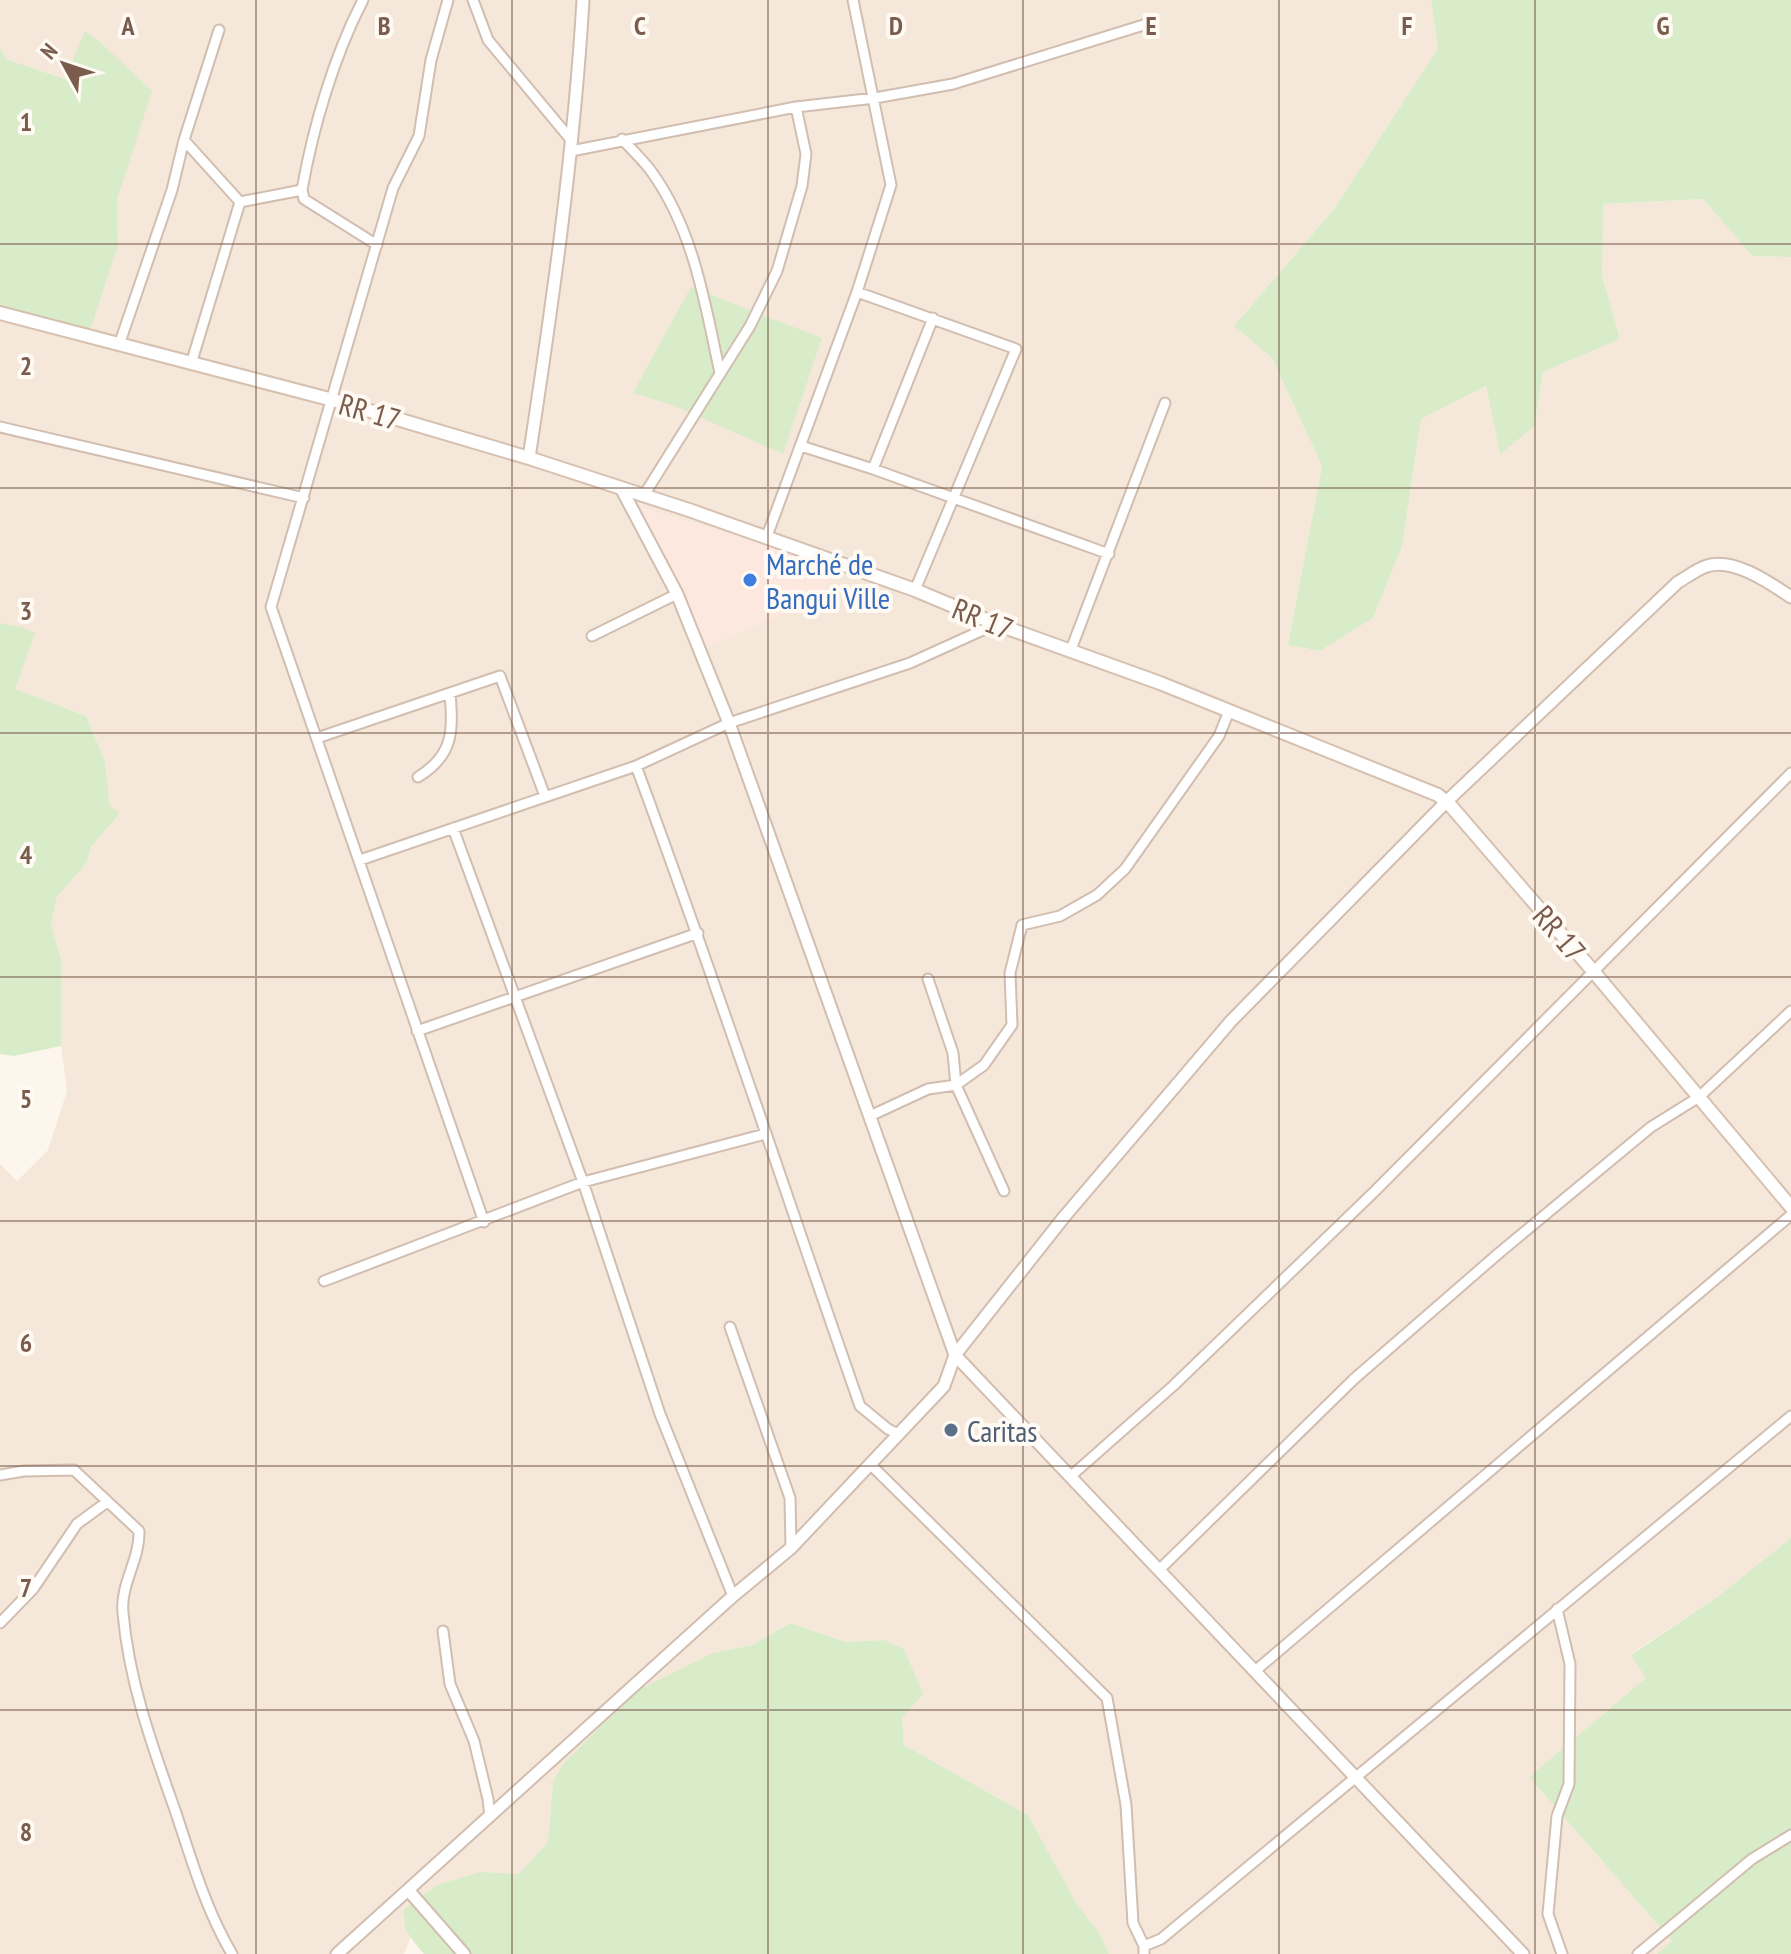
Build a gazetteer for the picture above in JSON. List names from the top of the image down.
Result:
{
  "streets": {
    "main road": ["RR 17"]
  },
  "places": ["Marché de Bangui Ville", "Caritas"],
  "north": "top left",
  "grid": {
    "columns": [
      "A",
      "B",
      "C",
      "D",
      "E",
      "F",
      "G"
    ],
    "rows": [
      "1",
      "2",
      "3",
      "4",
      "5",
      "6",
      "7",
      "8"
    ]
  }
}
